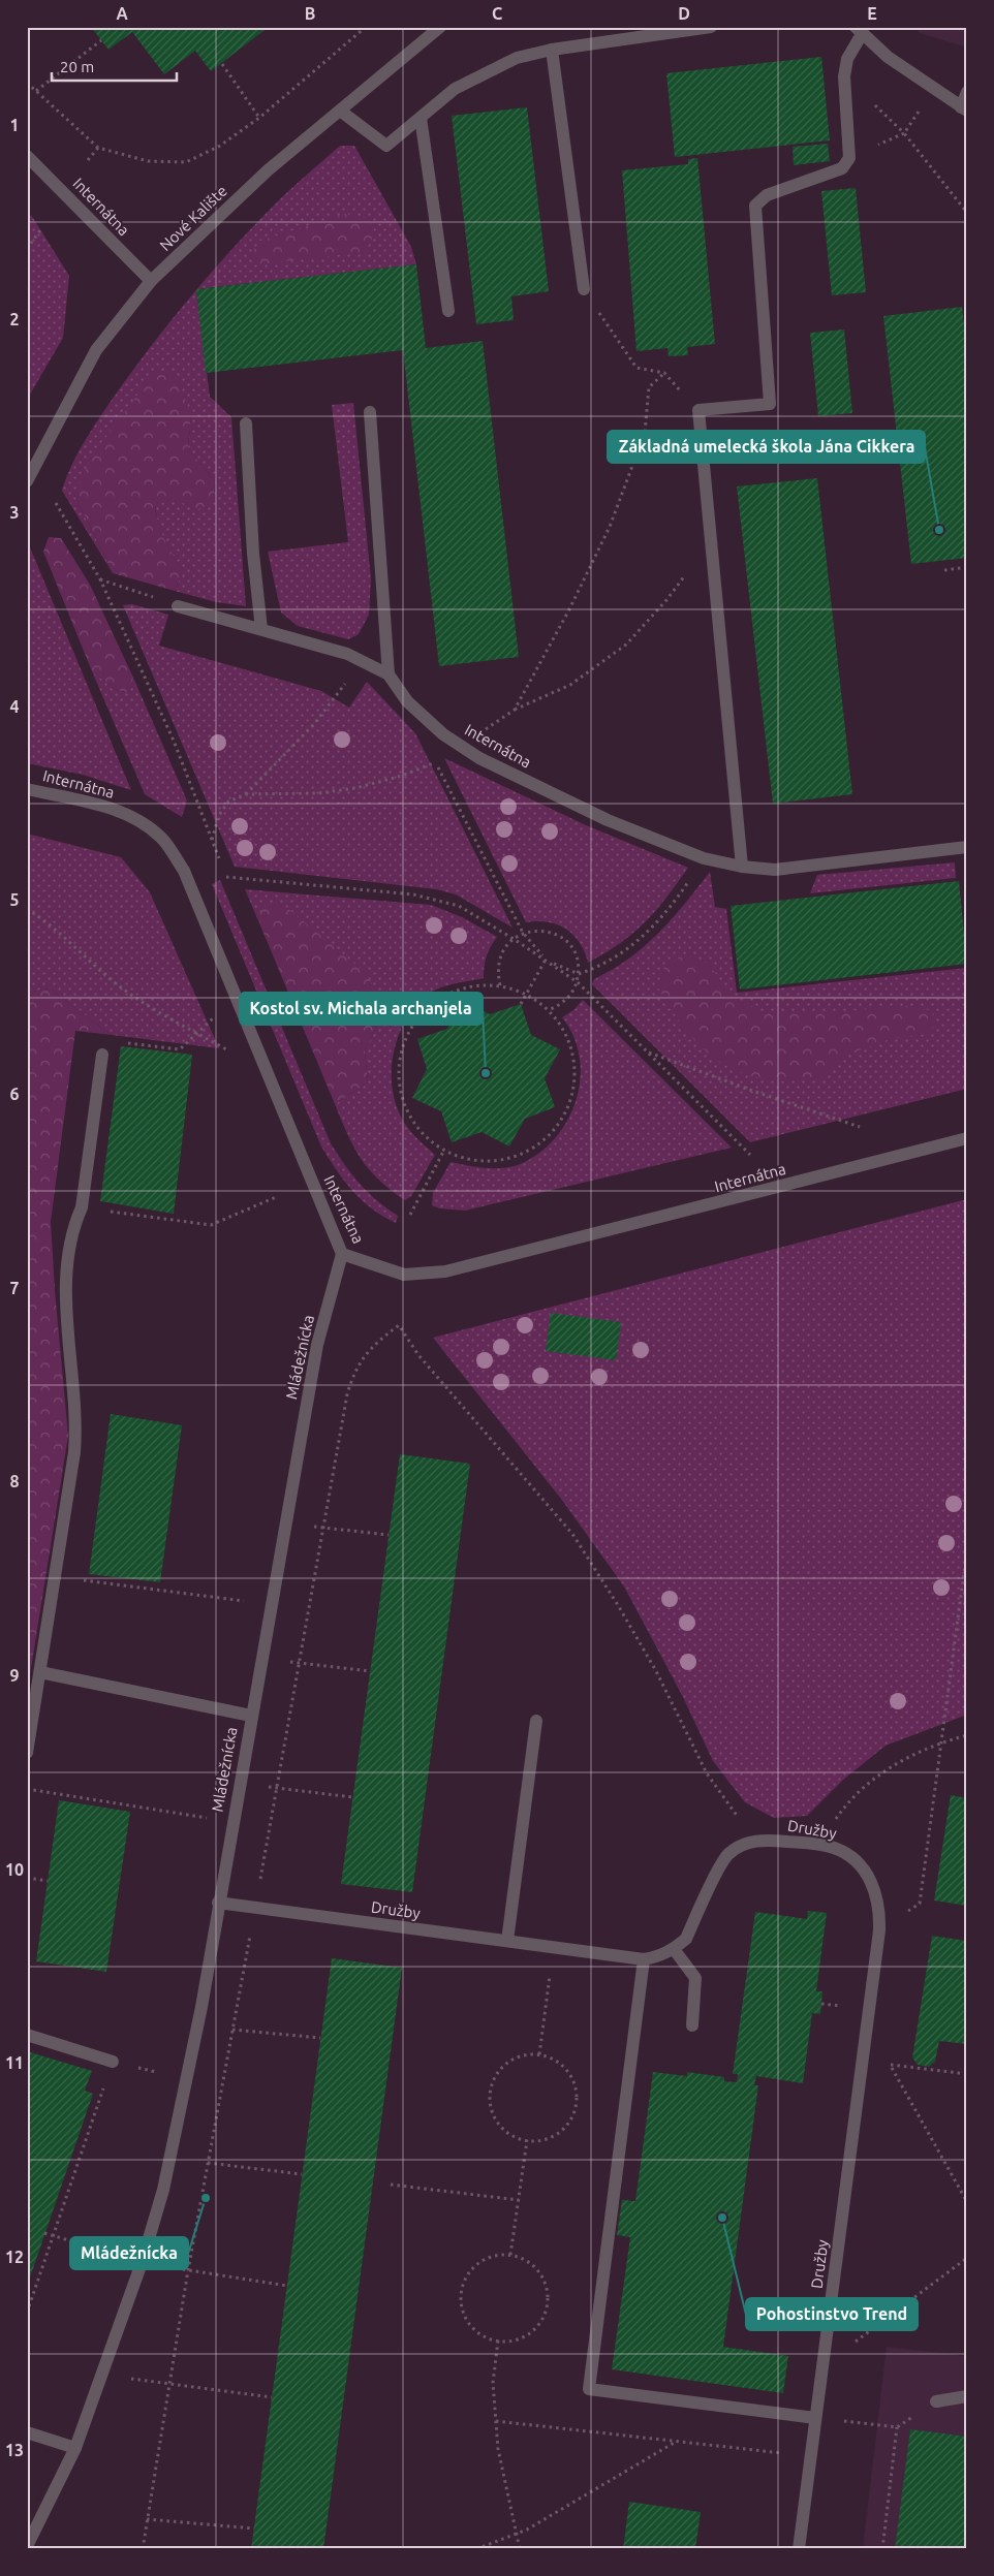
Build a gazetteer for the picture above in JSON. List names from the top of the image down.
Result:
{
  "streets": {
    "street": [
      "Internátna",
      "Nové Kalište",
      "Mládežnícka",
      "Družby"
    ]
  },
  "crossings": [
    ["Internátna", "Nové Kalište"],
    ["Internátna", "Mládežnícka"],
    ["Mládežnícka", "Družby"]
  ],
  "places": [
    "Základná umelecká škola Jána Cikkera",
    "Kostol sv. Michala archanjela",
    "Mládežnícka",
    "Pohostinstvo Trend"
  ],
  "scale_bar": "20 m",
  "grid": {
    "columns": [
      "A",
      "B",
      "C",
      "D",
      "E"
    ],
    "rows": [
      "1",
      "2",
      "3",
      "4",
      "5",
      "6",
      "7",
      "8",
      "9",
      "10",
      "11",
      "12",
      "13"
    ]
  }
}
